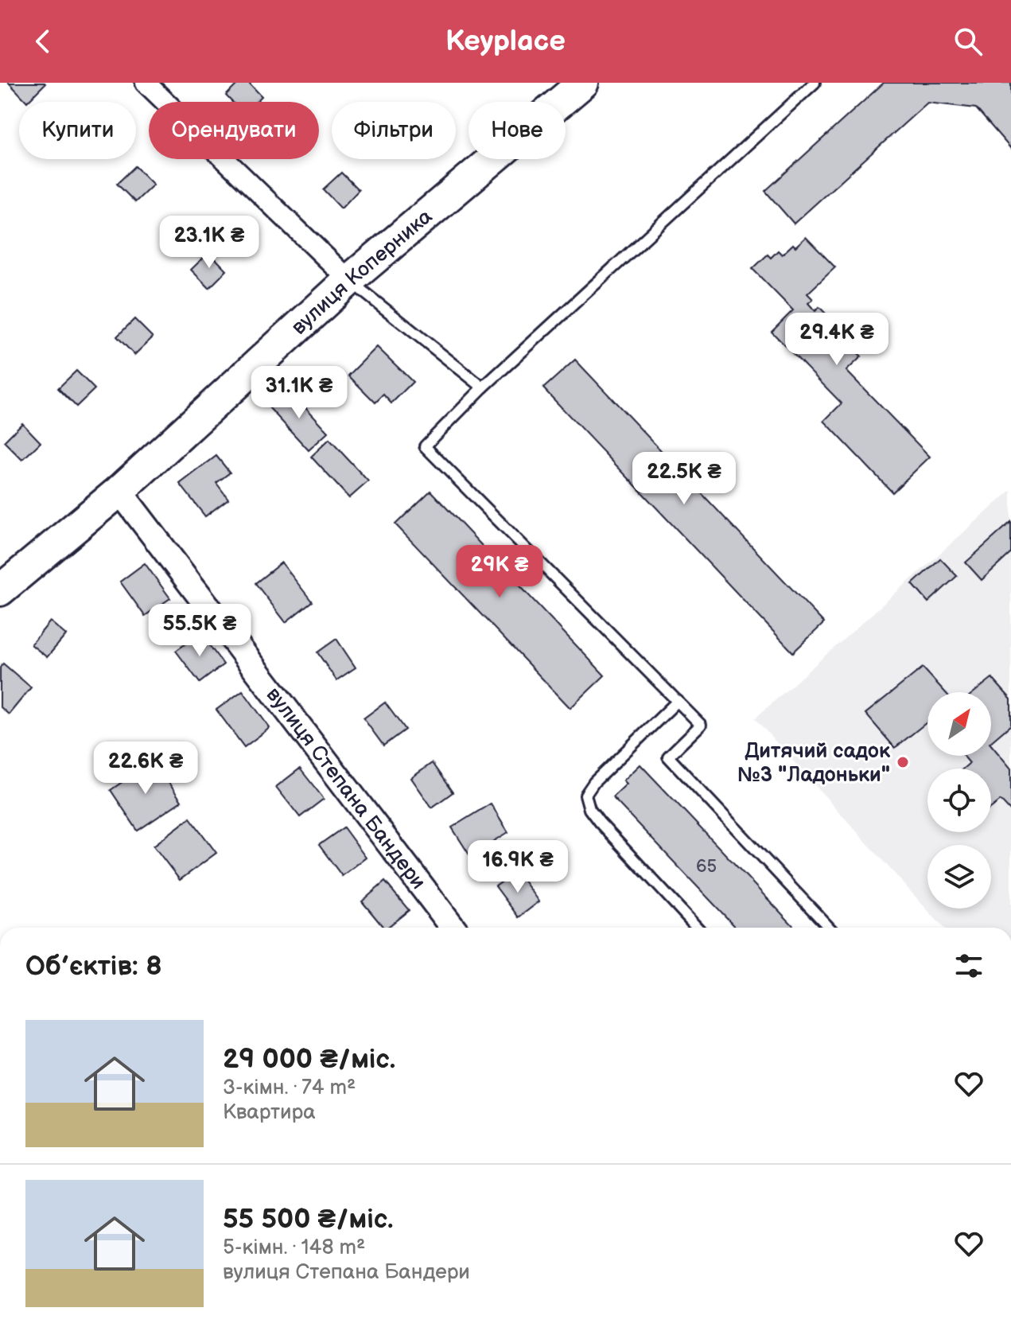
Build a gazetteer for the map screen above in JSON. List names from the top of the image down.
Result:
{
  "streets": {
    "main road": ["вулиця Коперника"],
    "street": ["вулиця Степана Бандери"]
  },
  "crossings": [
    ["вулиця Коперника", "вулиця Степана Бандери"]
  ],
  "places": ["Дитячий садок №3 \"Ладоньки\""],
  "house_numbers": ["65"],
  "north": "top right",
  "page": {
    "header": "Keyplace",
    "chip": [
      "Купити",
      "Орендувати",
      "Фільтри",
      "Нове"
    ],
    "price": [
      "23.1K ₴",
      "29.4K ₴",
      "31.1K ₴",
      "22.5K ₴",
      "29K ₴",
      "55.5K ₴",
      "22.6K ₴",
      "16.9K ₴"
    ],
    "heading": "Об’єктів: 8",
    "list": [
      {
        "name": "29 000 ₴/міс.",
        "note": "3-кімн. · 74 m² · Квартира"
      },
      {
        "name": "55 500 ₴/міс.",
        "note": "5-кімн. · 148 m² · вулиця Степана Бандери"
      }
    ]
  }
}
